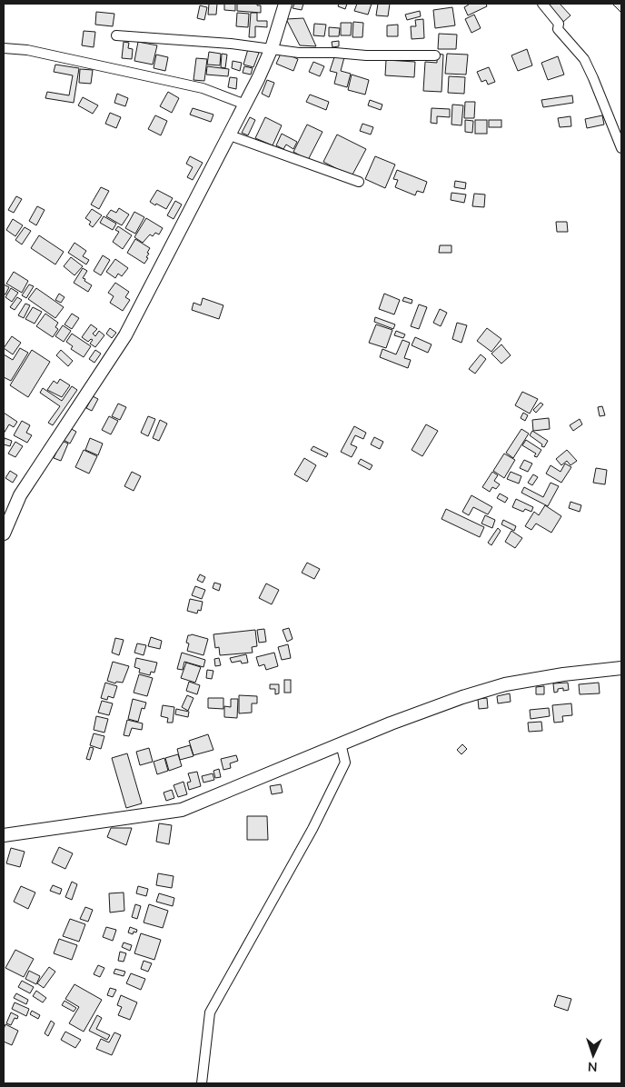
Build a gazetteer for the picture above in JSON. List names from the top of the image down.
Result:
{
  "north": "bottom"
}
